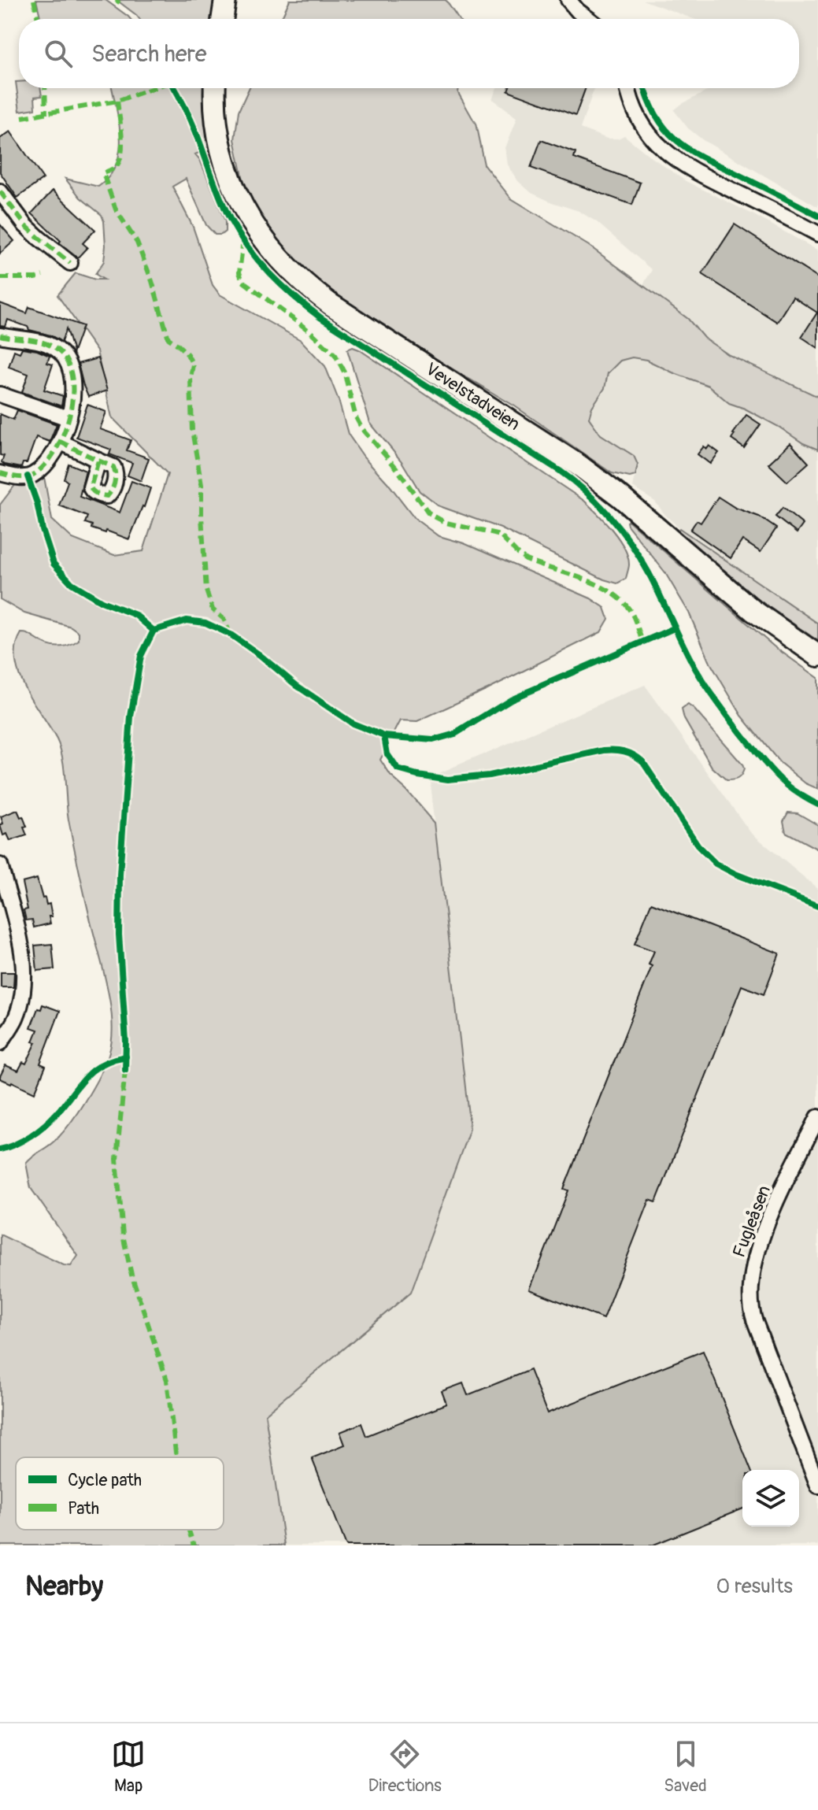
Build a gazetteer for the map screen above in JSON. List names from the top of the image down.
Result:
{
  "streets": {
    "main road": ["Vevelstadveien"],
    "street": ["Fugleåsen"]
  },
  "legend": ["Cycle path", "Path"],
  "page": {
    "search": "Search here",
    "heading": ["Nearby", "0 results"],
    "nav": ["Map", "Directions", "Saved"]
  }
}
